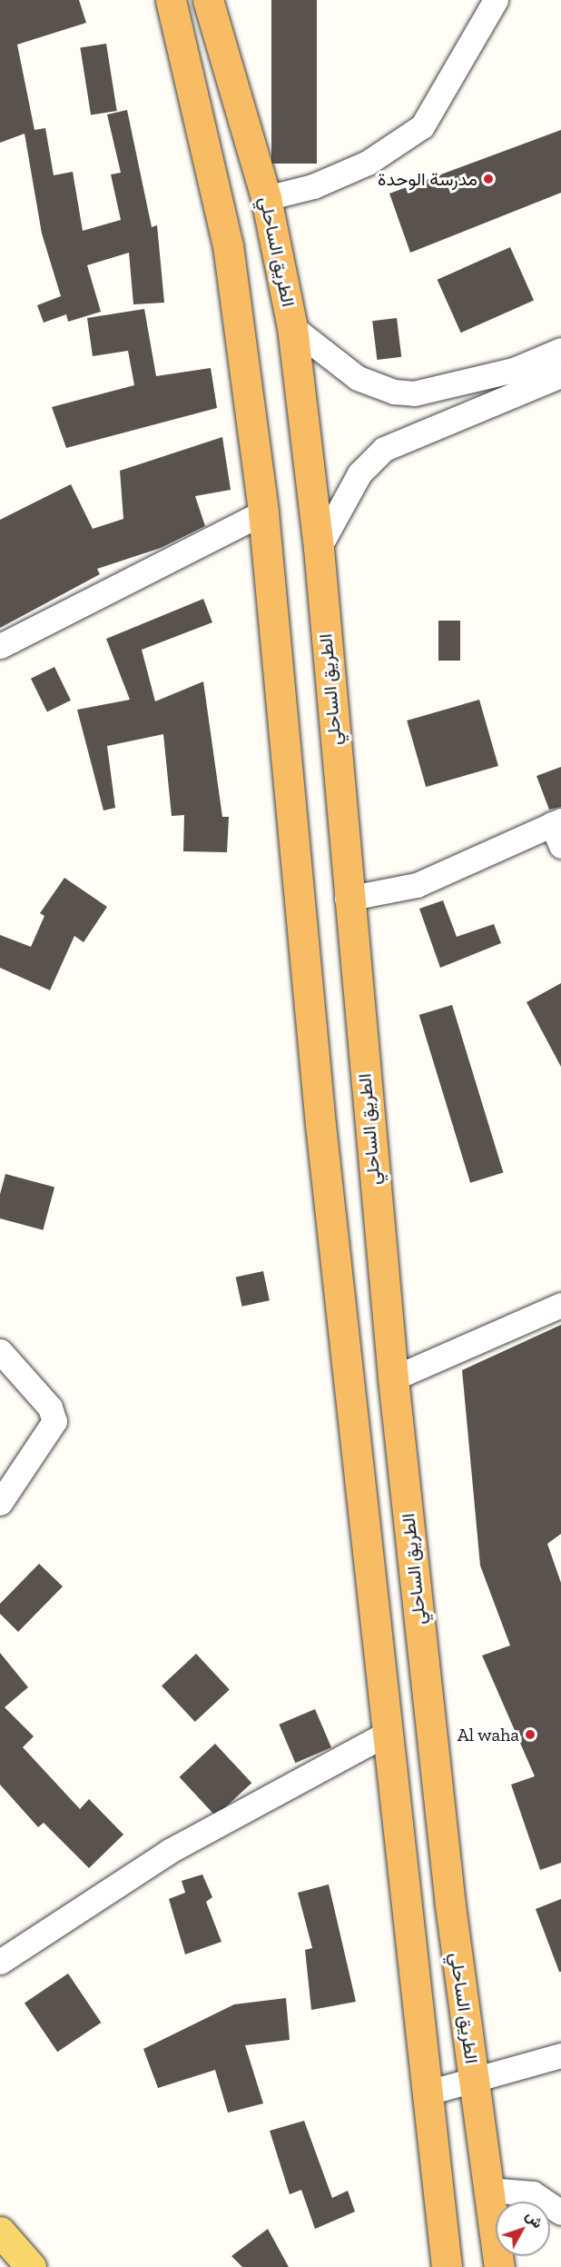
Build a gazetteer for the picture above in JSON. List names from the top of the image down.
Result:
{
  "streets": {
    "highway": ["الطريق الساحلي"]
  },
  "places": ["مدرسة الوحدة", "Al waha"],
  "north": "top right"
}
